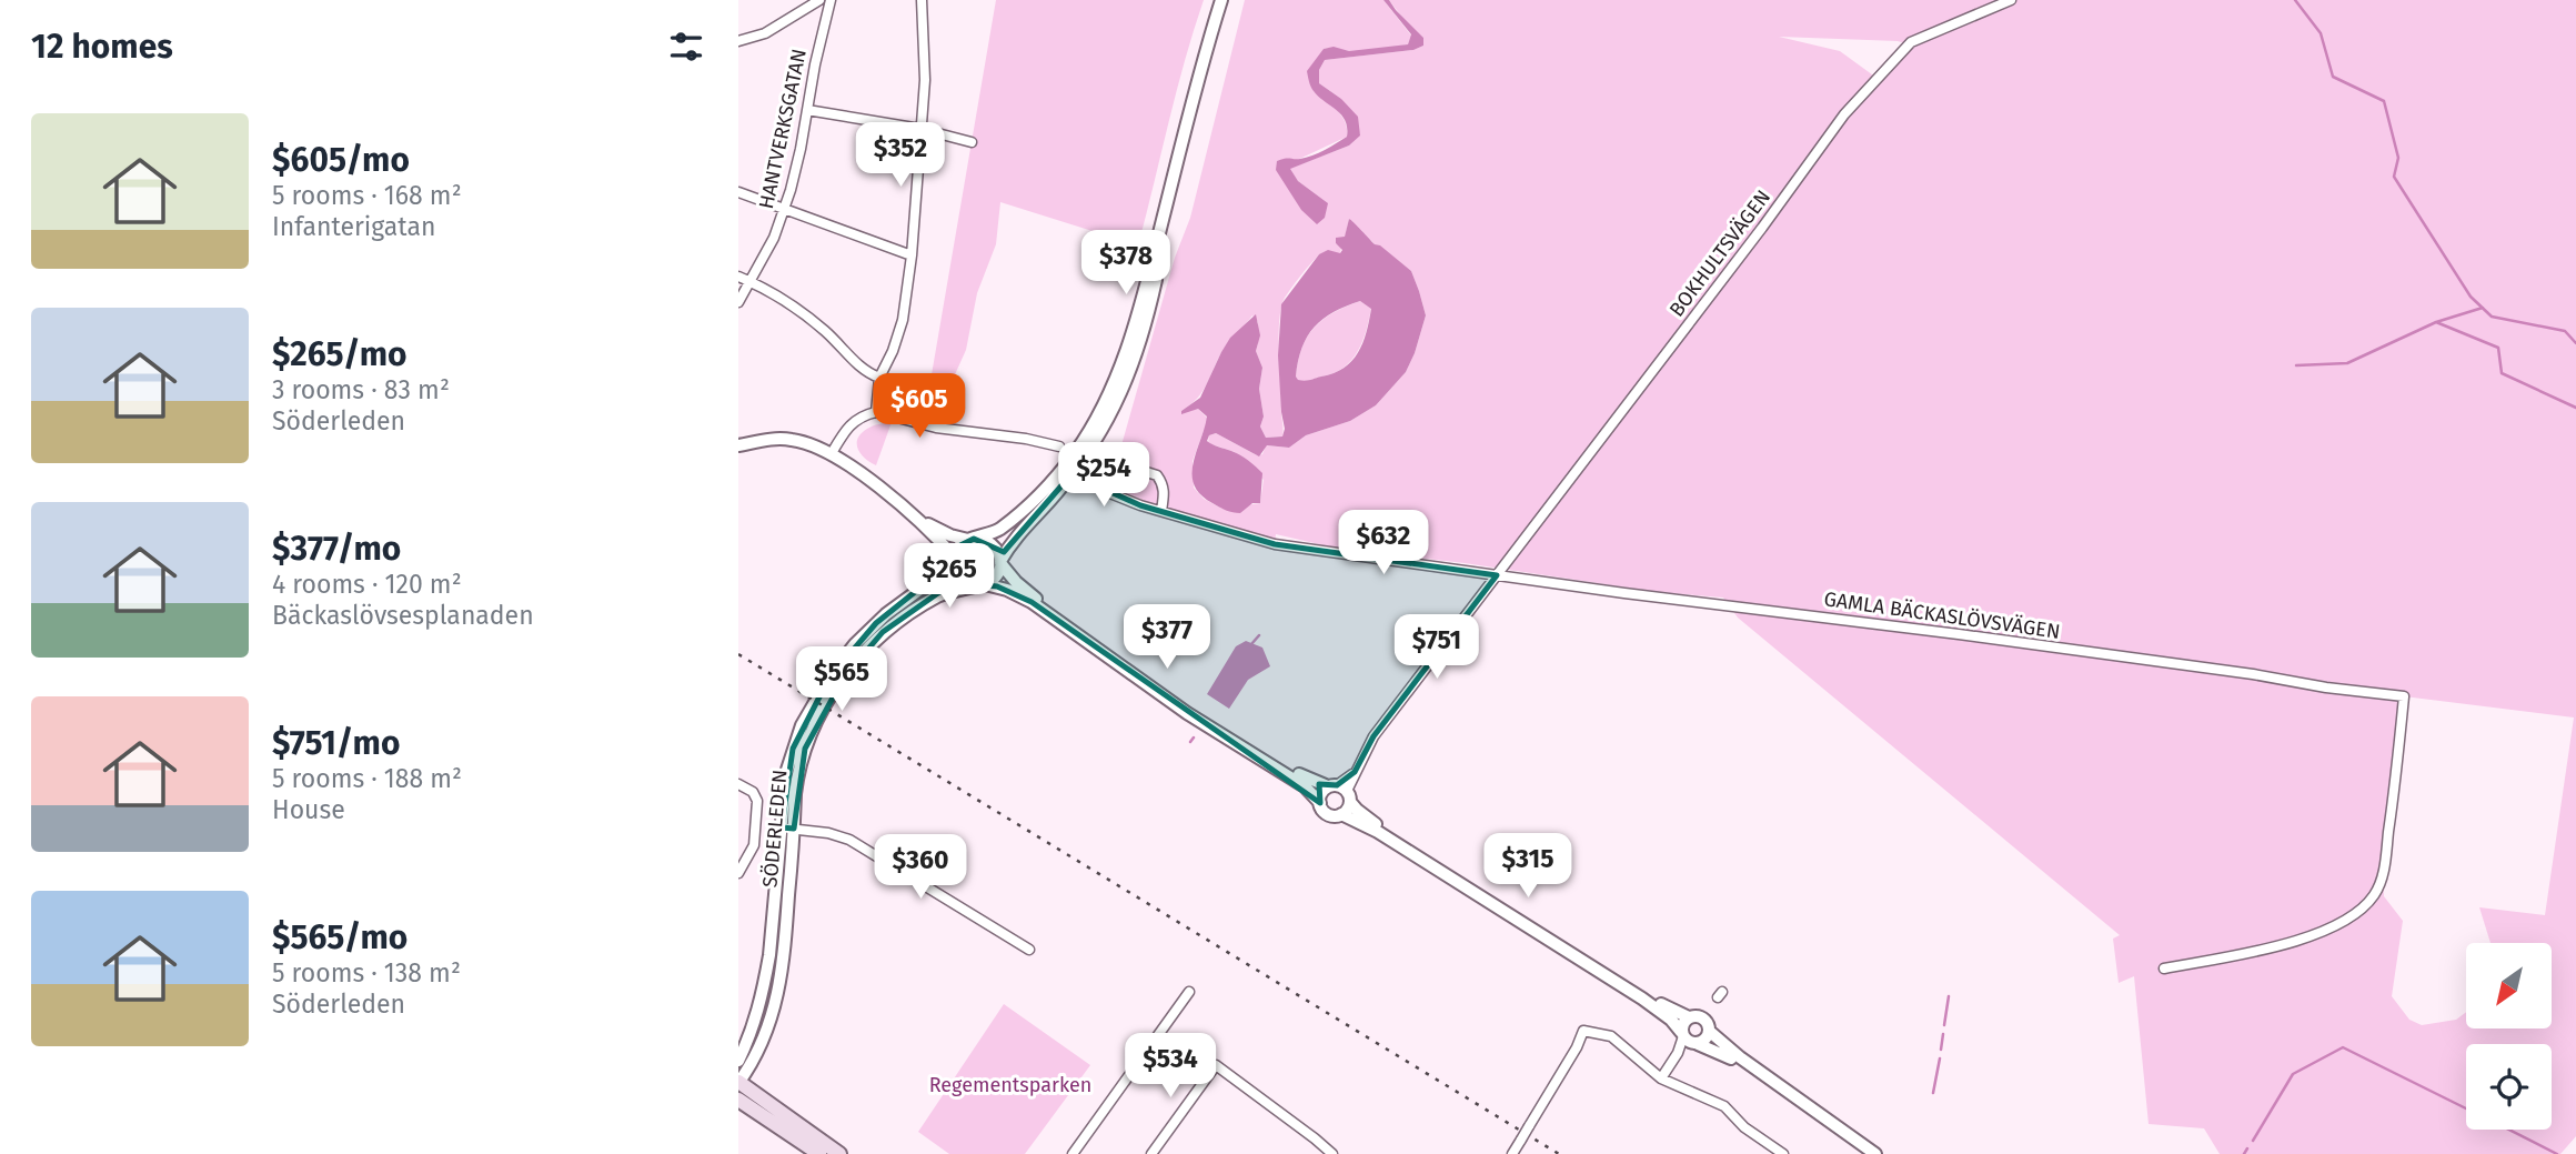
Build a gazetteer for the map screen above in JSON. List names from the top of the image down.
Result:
{
  "streets": {
    "street": [
      "HANTVERKSGATAN",
      "BOKHULTSVÄGEN",
      "GAMLA BÄCKASLÖVSVÄGEN",
      "SÖDERLEDEN"
    ]
  },
  "crossings": [
    ["BOKHULTSVÄGEN", "GAMLA BÄCKASLÖVSVÄGEN"],
    ["GAMLA BÄCKASLÖVSVÄGEN", "SÖDERLEDEN"]
  ],
  "parks": ["Regementsparken"],
  "north": "bottom left",
  "page": {
    "heading": "12 homes",
    "list": [
      {
        "name": "$605/mo",
        "note": "5 rooms · 168 m² · Infanterigatan"
      },
      {
        "name": "$265/mo",
        "note": "3 rooms · 83 m² · Söderleden"
      },
      {
        "name": "$377/mo",
        "note": "4 rooms · 120 m² · Bäckaslövsesplanaden"
      },
      {
        "name": "$751/mo",
        "note": "5 rooms · 188 m² · House"
      },
      {
        "name": "$565/mo",
        "note": "5 rooms · 138 m² · Söderleden"
      }
    ],
    "price": [
      "$352",
      "$378",
      "$605",
      "$254",
      "$632",
      "$265",
      "$377",
      "$751",
      "$565",
      "$315",
      "$360",
      "$534"
    ]
  }
}
